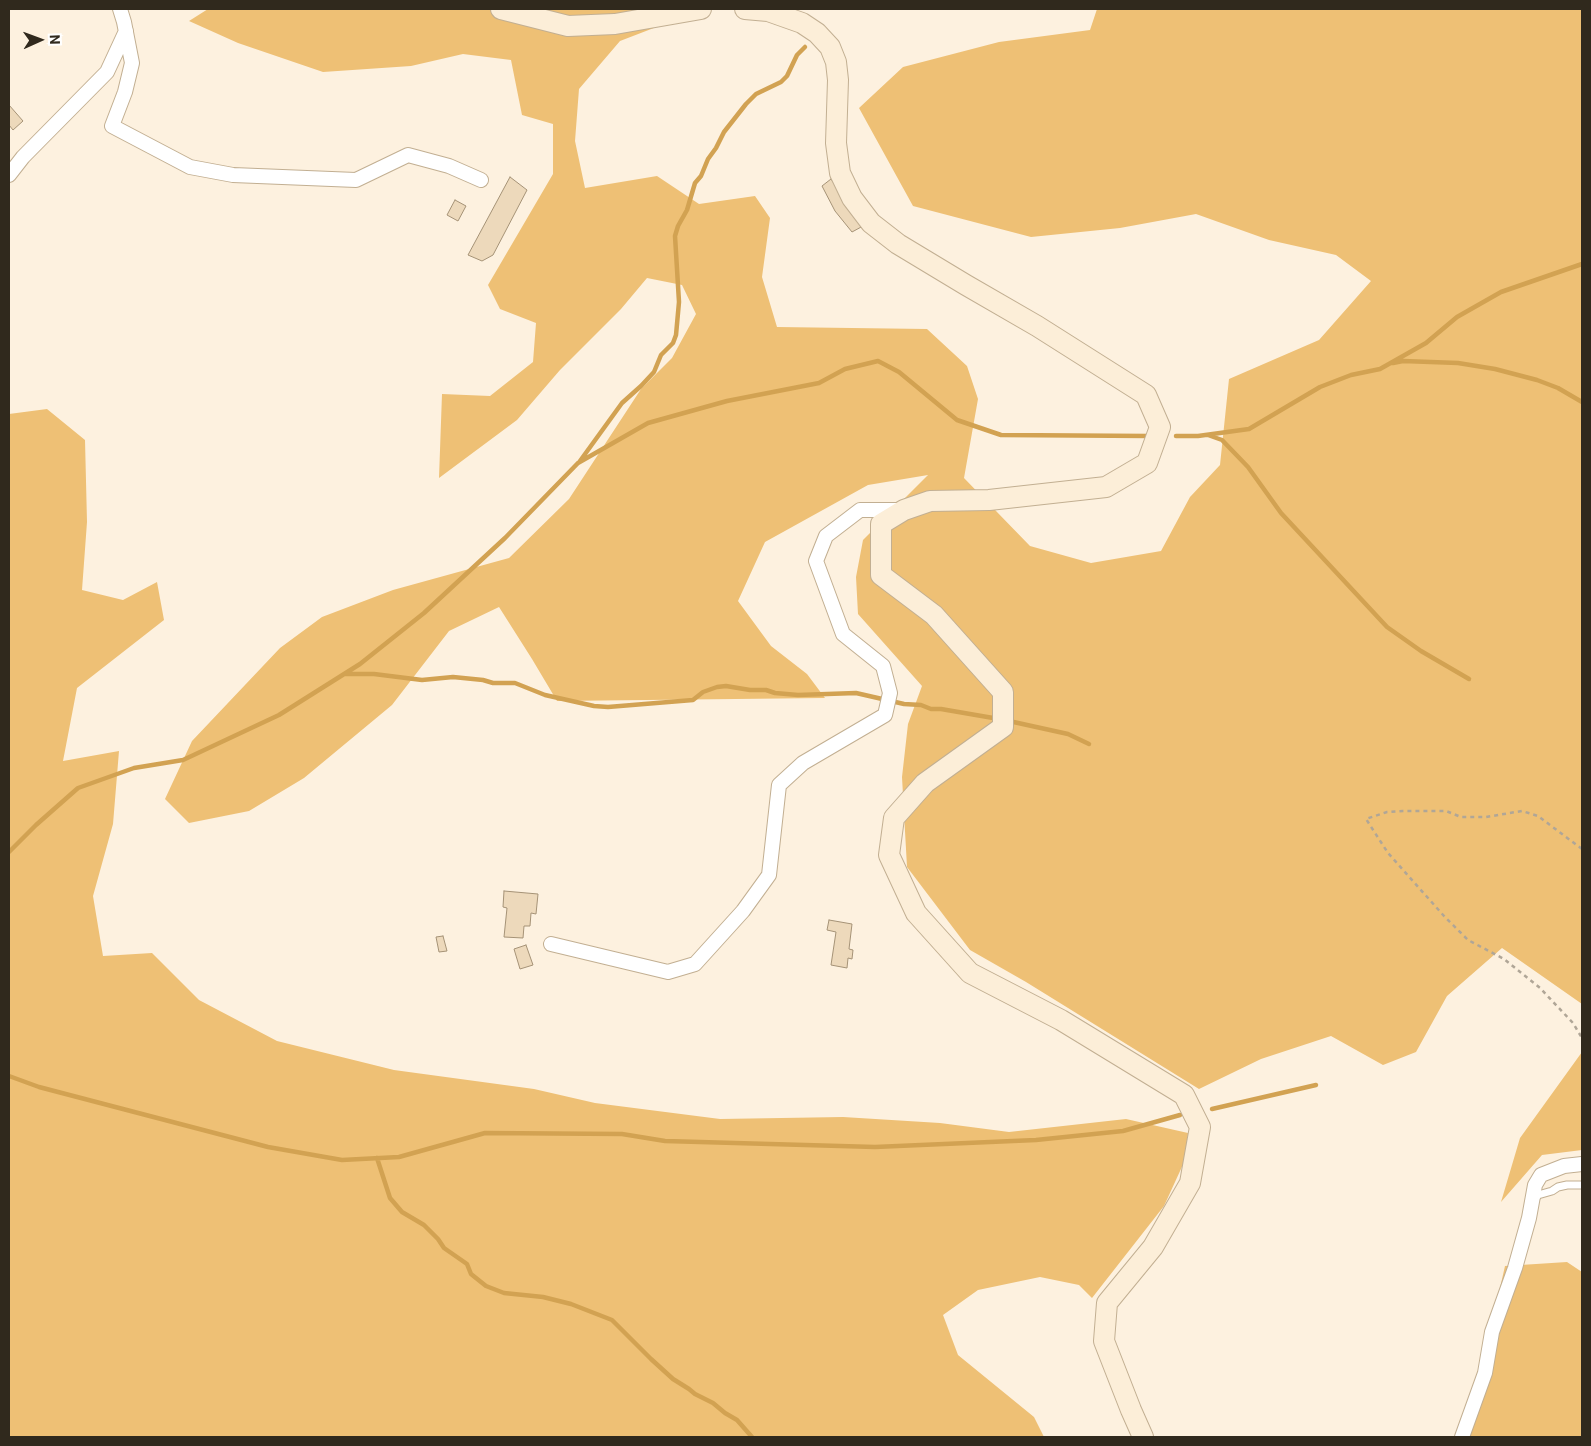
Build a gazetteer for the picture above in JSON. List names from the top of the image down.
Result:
{
  "north": "right"
}
